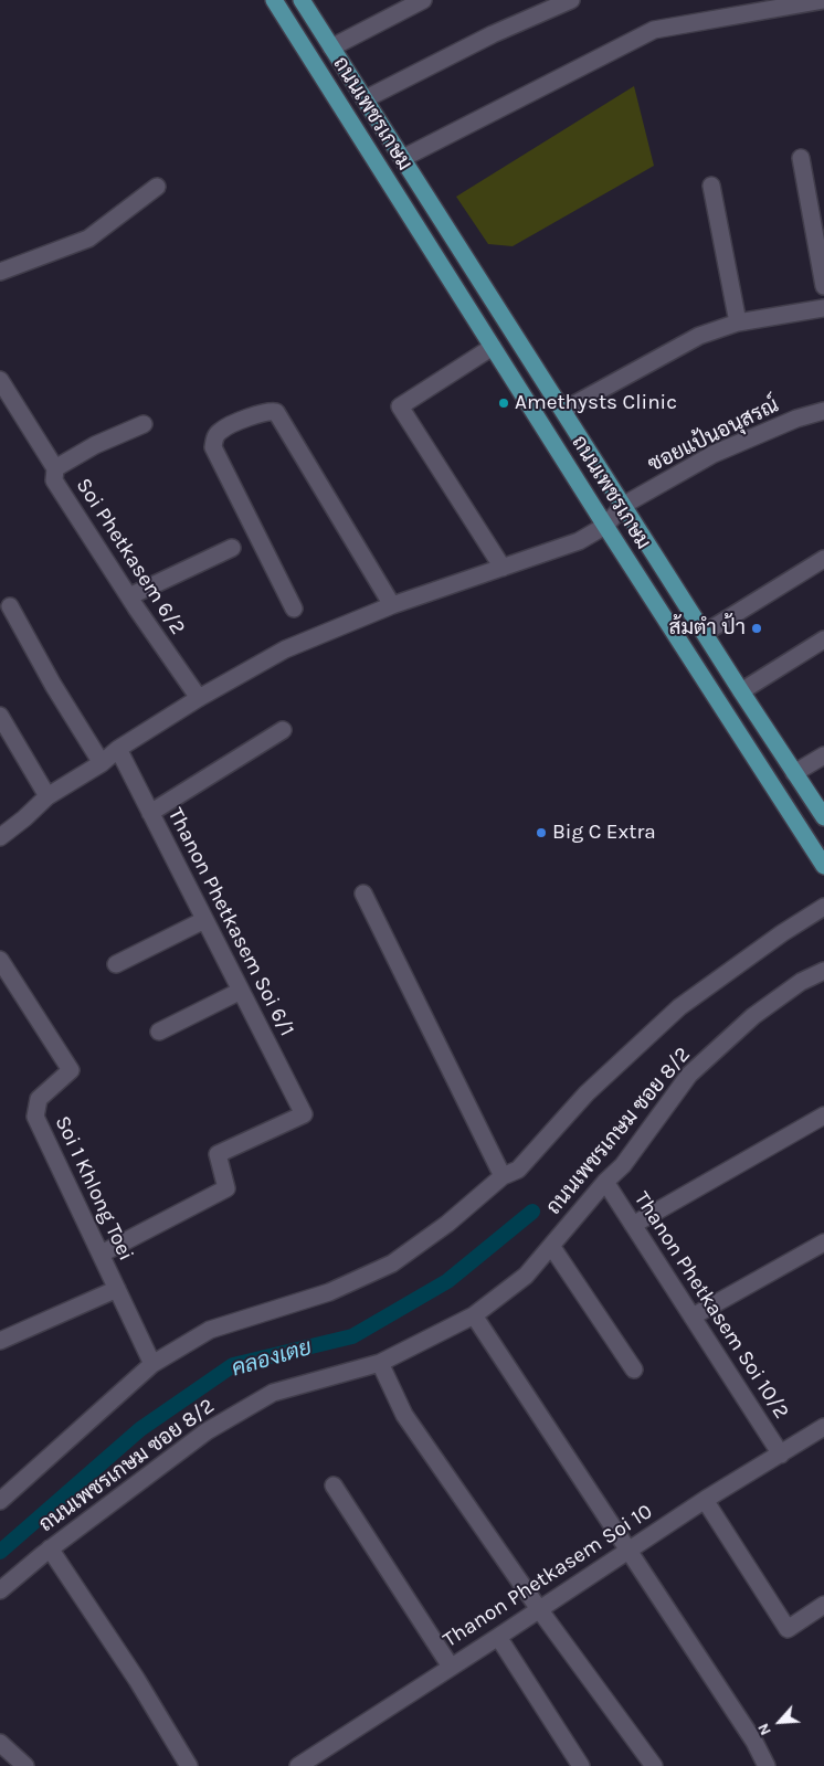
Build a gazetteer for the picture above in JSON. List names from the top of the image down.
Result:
{
  "streets": {
    "main road": ["ถนนเพชรเกษม"],
    "street": [
      "ซอยแป้นอนุสรณ์",
      "Soi Phetkasem 6/2",
      "Thanon Phetkasem Soi 6/1",
      "ถนนเพชรเกษม ซอย 8/2",
      "Soi 1 Khlong Toei",
      "Thanon Phetkasem Soi 10/2",
      "Thanon Phetkasem Soi 10"
    ]
  },
  "crossings": [
    ["ถนนเพชรเกษม", "ซอยแป้นอนุสรณ์"],
    ["ซอยแป้นอนุสรณ์", "Soi Phetkasem 6/2"],
    ["ซอยแป้นอนุสรณ์", "Thanon Phetkasem Soi 6/1"],
    ["Thanon Phetkasem Soi 6/1", "Soi 1 Khlong Toei"],
    ["ถนนเพชรเกษม ซอย 8/2", "Thanon Phetkasem Soi 10/2"],
    ["Thanon Phetkasem Soi 10/2", "Thanon Phetkasem Soi 10"]
  ],
  "water": ["คลองเตย"],
  "places": ["Amethysts Clinic", "ส้มตำ ป้า", "Big C Extra"],
  "north": "bottom left"
}
